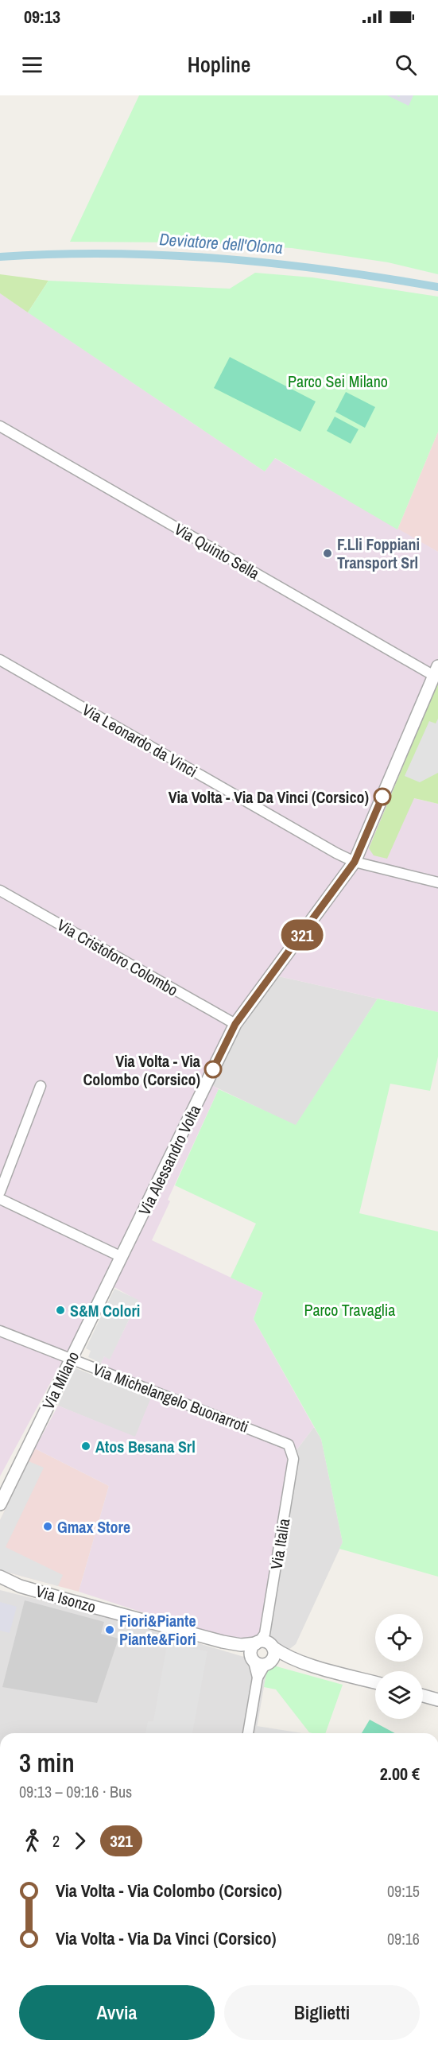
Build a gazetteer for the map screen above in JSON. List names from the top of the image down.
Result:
{
  "streets": {
    "street": [
      "Via Quinto Sella",
      "Via Leonardo da Vinci",
      "Via Cristoforo Colombo",
      "Via Alessandro Volta",
      "Via Milano",
      "Via Michelangelo Buonarroti",
      "Via Italia",
      "Via Isonzo"
    ]
  },
  "crossings": [
    ["Via Quinto Sella", "Via Alessandro Volta"],
    ["Via Leonardo da Vinci", "Via Alessandro Volta"],
    ["Via Cristoforo Colombo", "Via Alessandro Volta"],
    ["Via Alessandro Volta", "Via Milano"],
    ["Via Milano", "Via Michelangelo Buonarroti"],
    ["Via Michelangelo Buonarroti", "Via Italia"],
    ["Via Italia", "Via Isonzo"]
  ],
  "water": ["Deviatore dell'Olona"],
  "parks": ["Parco Sei Milano", "Parco Travaglia"],
  "places": [
    "F.Lli Foppiani Transport Srl",
    "Via Volta - Via Da Vinci (Corsico)",
    "Via Volta - Via Colombo (Corsico)",
    "S&M Colori",
    "Atos Besana Srl",
    "Gmax Store",
    "Fiori&Piante Piante&Fiori"
  ],
  "lines": ["bus line 321"],
  "page": {
    "status": "09:13",
    "header": "Hopline",
    "on_map": "321",
    "heading": ["3 min", "09:13 – 09:16 · Bus", "2.00 €"],
    "legs": ["2", "321"],
    "list": [
      {
        "name": "Via Volta - Via Colombo (Corsico)",
        "value": "09:15"
      },
      {
        "name": "Via Volta - Via Da Vinci (Corsico)",
        "value": "09:16"
      }
    ],
    "buttons": ["Avvia", "Biglietti"]
  }
}
